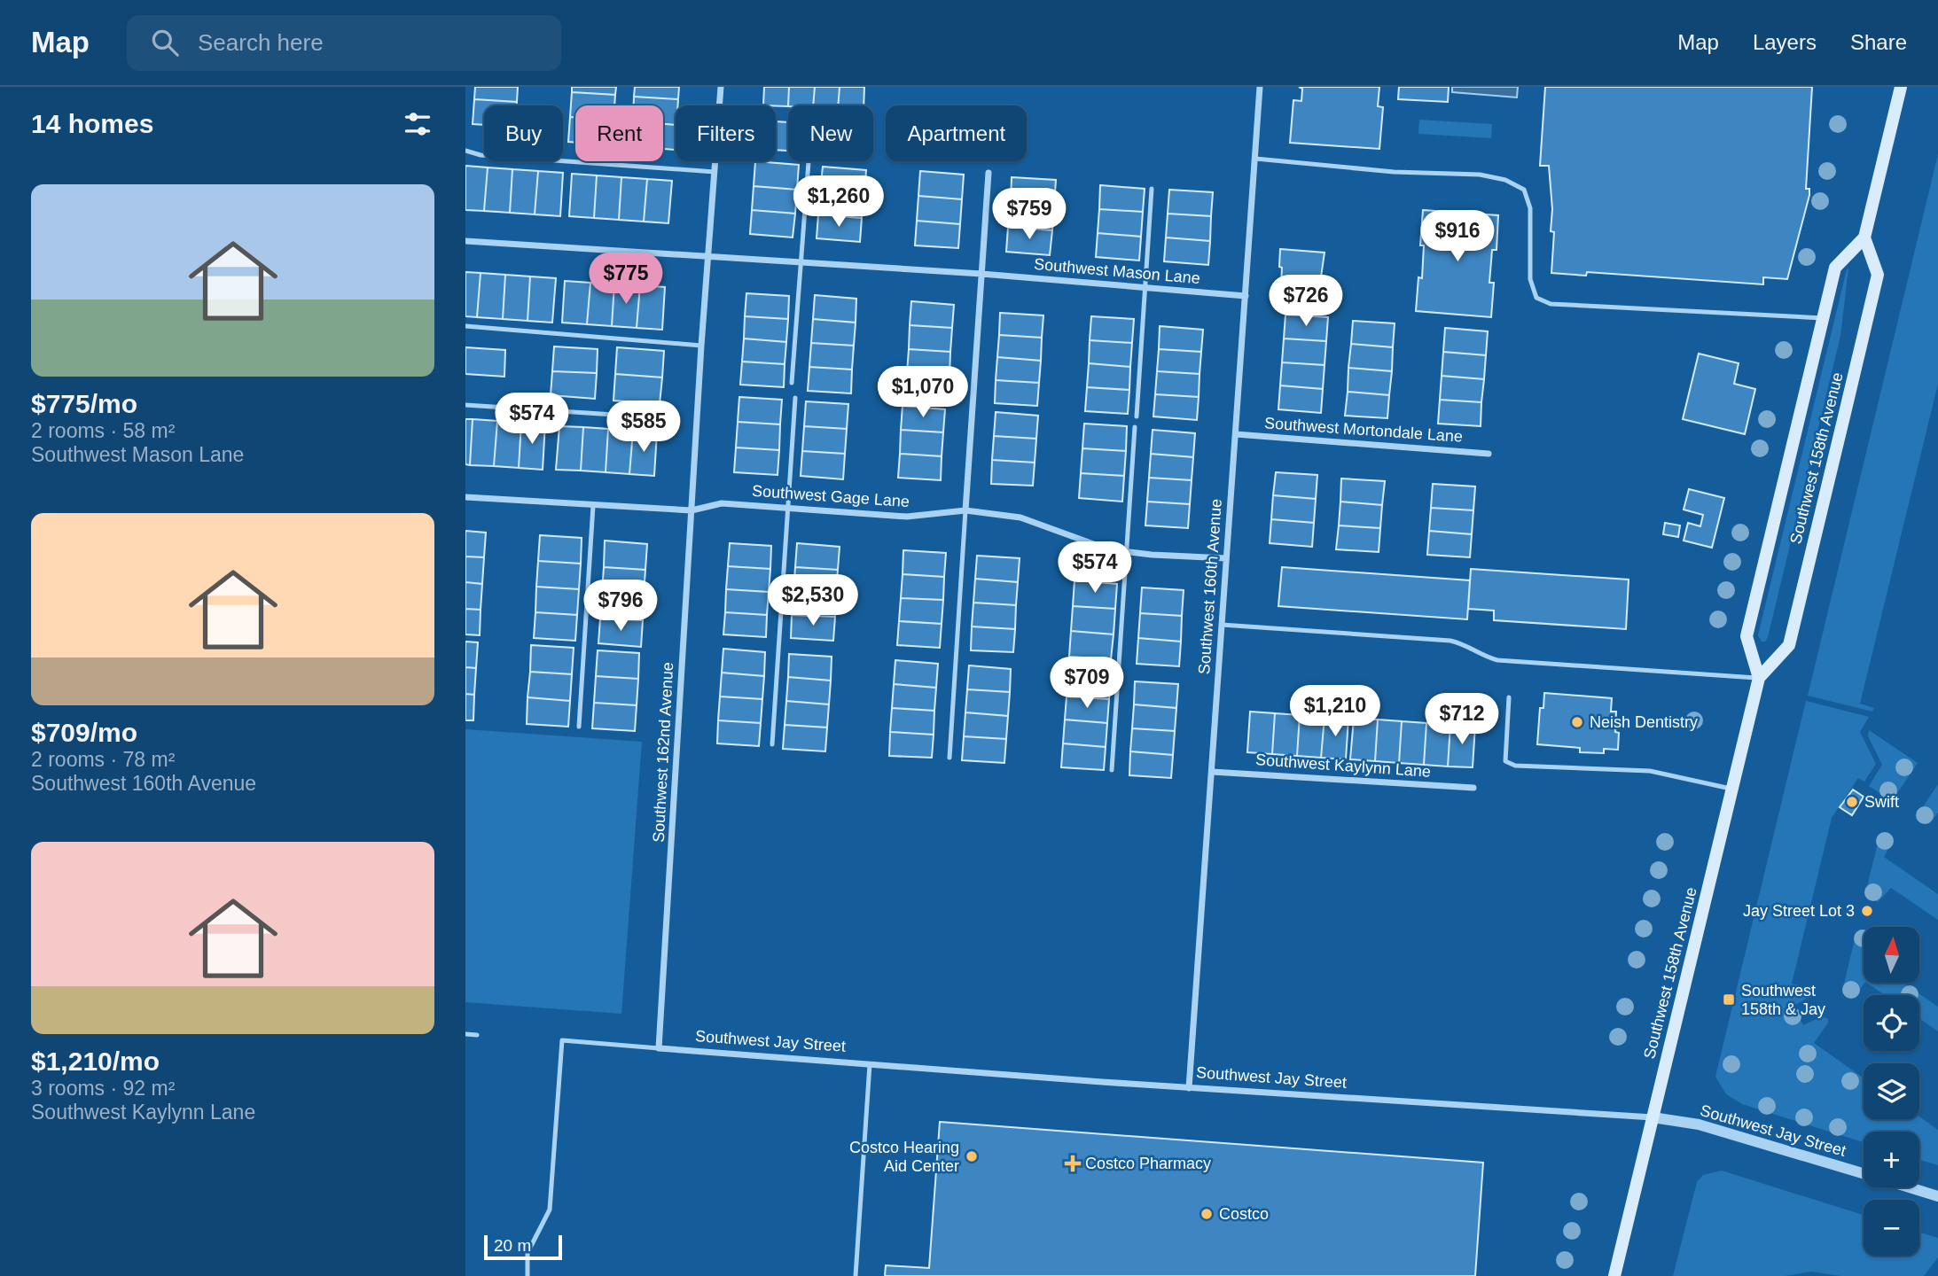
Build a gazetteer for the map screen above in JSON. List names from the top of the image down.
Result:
{
  "streets": {
    "main road": ["Southwest 158th Avenue"],
    "street": [
      "Southwest Mason Lane",
      "Southwest Mortondale Lane",
      "Southwest Gage Lane",
      "Southwest 160th Avenue",
      "Southwest 162nd Avenue",
      "Southwest Kaylynn Lane",
      "Southwest Jay Street"
    ]
  },
  "crossings": [
    ["Southwest Mason Lane", "Southwest 160th Avenue"],
    ["Southwest Mason Lane", "Southwest 162nd Avenue"],
    ["Southwest Mortondale Lane", "Southwest 160th Avenue"],
    ["Southwest 158th Avenue", "Southwest Jay Street"],
    ["Southwest Gage Lane", "Southwest 160th Avenue"],
    ["Southwest Gage Lane", "Southwest 162nd Avenue"],
    ["Southwest 160th Avenue", "Southwest Kaylynn Lane"],
    ["Southwest 160th Avenue", "Southwest Jay Street"],
    ["Southwest 162nd Avenue", "Southwest Jay Street"]
  ],
  "places": {
    "other": [
      "Neish Dentistry",
      "Swift",
      "Jay Street Lot 3",
      "Costco Hearing Aid Center",
      "Costco"
    ],
    "transit": ["Southwest 158th & Jay"],
    "health": ["Costco Pharmacy"]
  },
  "scale_bar": "20 m",
  "north": "top",
  "page": {
    "header": "Map",
    "search": "Search here",
    "nav": ["Map", "Layers", "Share"],
    "heading": "14 homes",
    "chip": [
      "Buy",
      "Rent",
      "Filters",
      "New",
      "Apartment"
    ],
    "list": [
      {
        "name": "$775/mo",
        "note": "2 rooms · 58 m² · Southwest Mason Lane"
      },
      {
        "name": "$709/mo",
        "note": "2 rooms · 78 m² · Southwest 160th Avenue"
      },
      {
        "name": "$1,210/mo",
        "note": "3 rooms · 92 m² · Southwest Kaylynn Lane"
      }
    ],
    "price": [
      "$1,260",
      "$759",
      "$916",
      "$775",
      "$726",
      "$1,070",
      "$574",
      "$585",
      "$574",
      "$2,530",
      "$796",
      "$709",
      "$1,210",
      "$712"
    ],
    "map_buttons": ["+", "−"],
    "scale": "20 m"
  }
}
